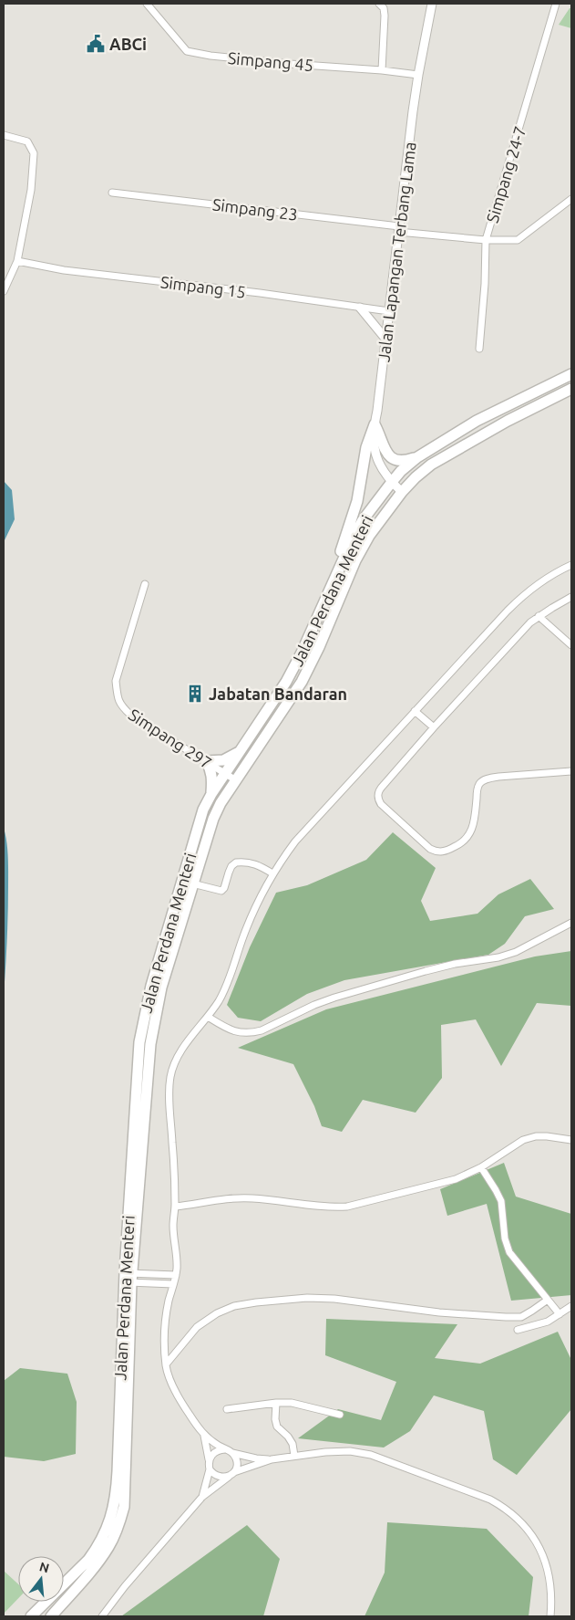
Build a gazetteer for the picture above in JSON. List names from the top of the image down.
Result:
{
  "streets": {
    "main road": ["Jalan Perdana Menteri"],
    "street": [
      "Simpang 45",
      "Simpang 24-7",
      "Simpang 23",
      "Jalan Lapangan Terbang Lama",
      "Simpang 15",
      "Simpang 297"
    ]
  },
  "crossings": [
    ["Simpang 45", "Jalan Lapangan Terbang Lama"],
    ["Simpang 24-7", "Simpang 23"],
    ["Simpang 23", "Jalan Lapangan Terbang Lama"],
    ["Jalan Lapangan Terbang Lama", "Simpang 15"],
    ["Jalan Lapangan Terbang Lama", "Jalan Perdana Menteri"],
    ["Jalan Perdana Menteri", "Simpang 297"]
  ],
  "places": {
    "public building": ["ABCi"],
    "building": ["Jabatan Bandaran"]
  },
  "north": "top"
}
